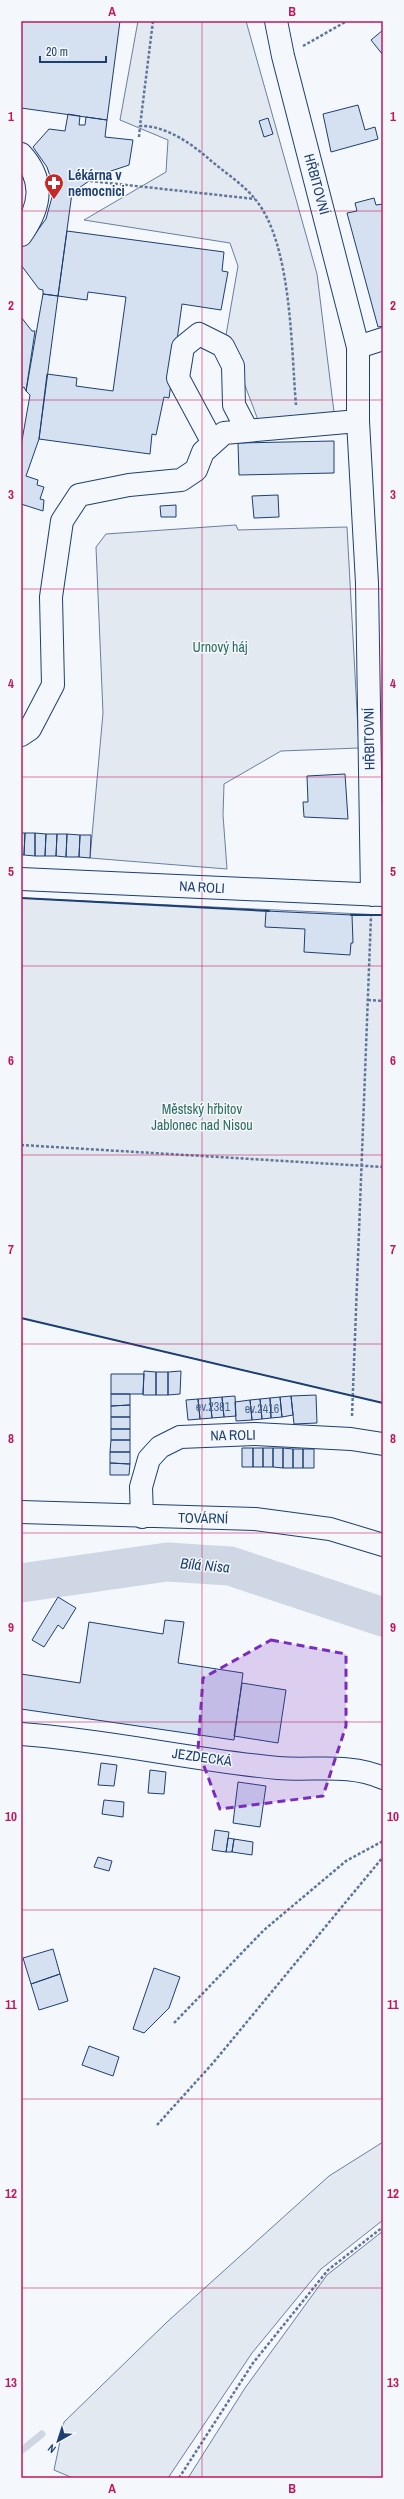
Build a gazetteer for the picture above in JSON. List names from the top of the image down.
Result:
{
  "streets": {
    "street": [
      "HŘBITOVNÍ",
      "NA ROLI",
      "TOVÁRNÍ",
      "JEZDECKÁ"
    ]
  },
  "crossings": [
    ["HŘBITOVNÍ", "NA ROLI"],
    ["NA ROLI", "TOVÁRNÍ"]
  ],
  "water": ["Bílá Nisa"],
  "parks": ["Urnový háj", "Městský hřbitov Jablonec nad Nisou"],
  "places": {
    "pharmacy": ["Lékárna v nemocnici"]
  },
  "house_numbers": ["ev.2381", "ev.2416"],
  "scale_bar": "20 m",
  "north": "bottom left",
  "grid": {
    "columns": ["A", "B"],
    "rows": [
      "1",
      "2",
      "3",
      "4",
      "5",
      "6",
      "7",
      "8",
      "9",
      "10",
      "11",
      "12",
      "13"
    ]
  }
}
